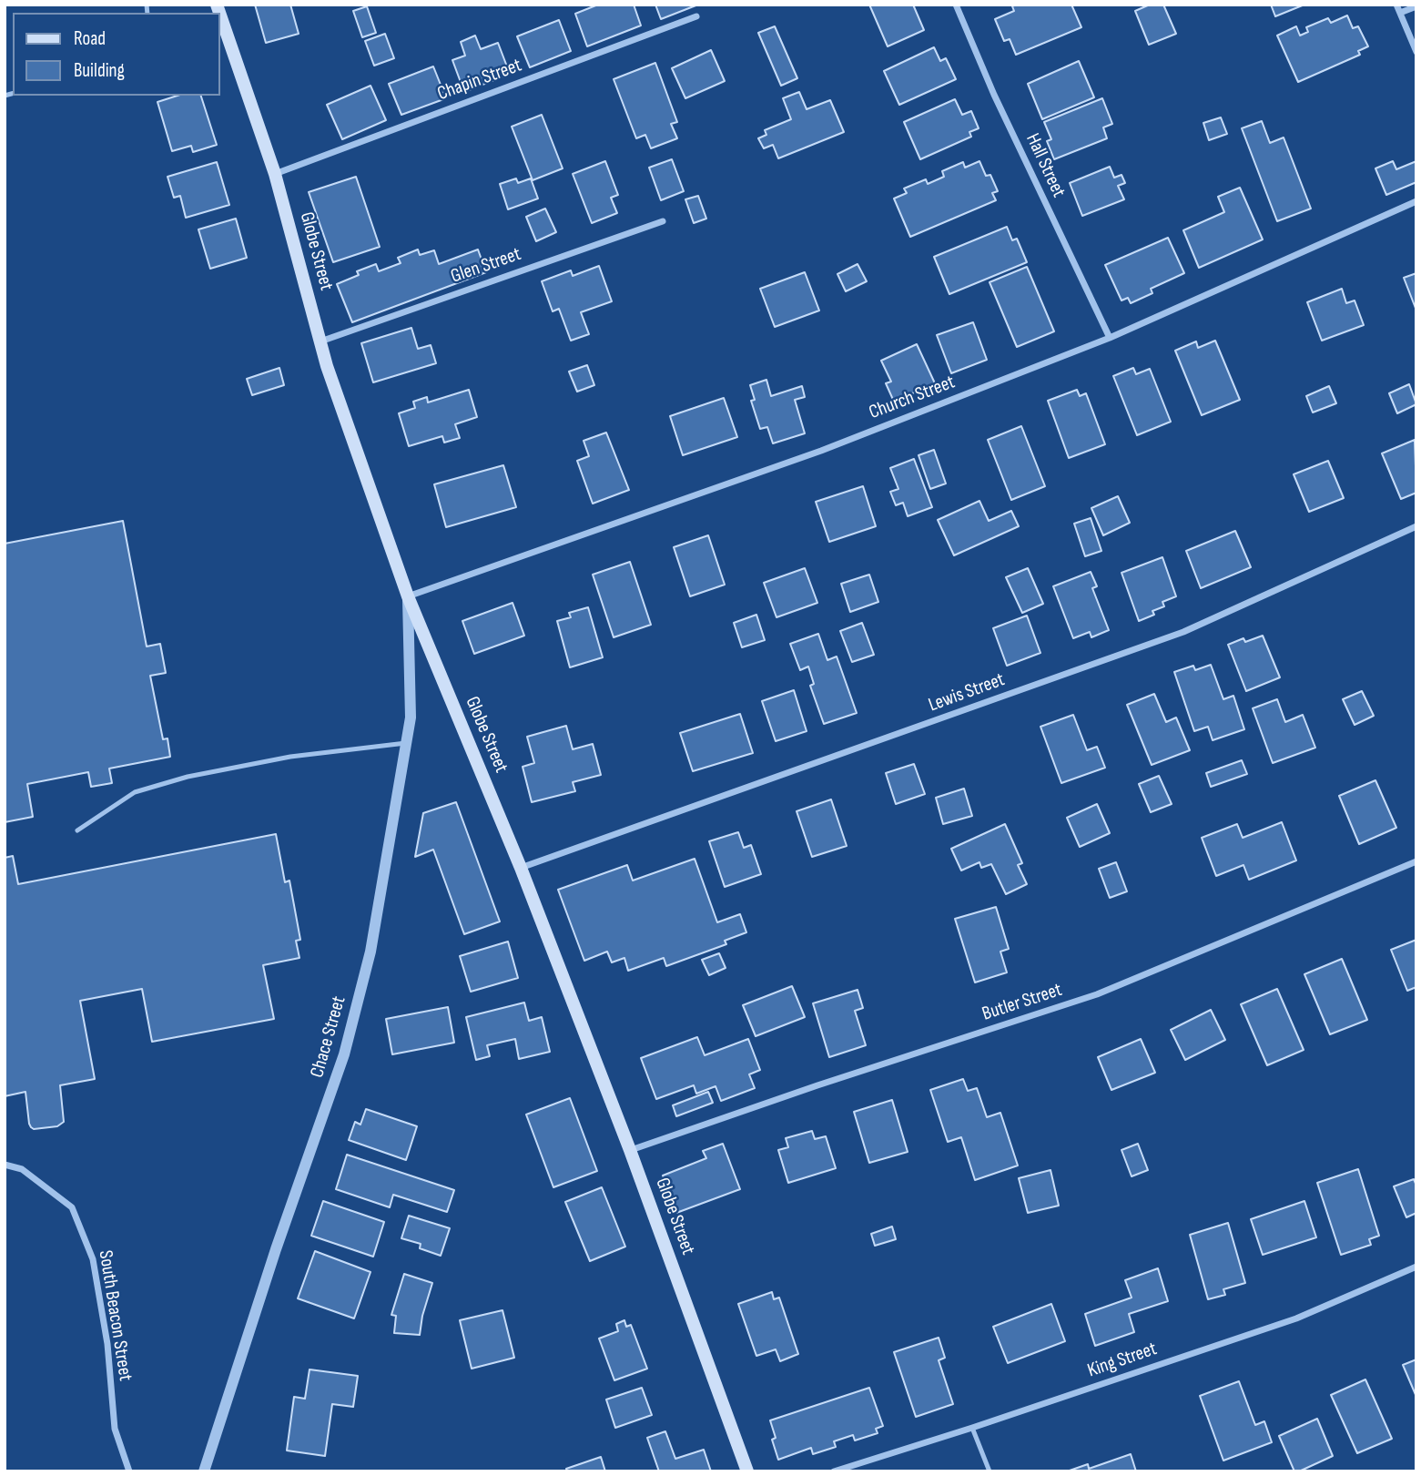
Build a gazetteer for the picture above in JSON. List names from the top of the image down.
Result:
{
  "streets": {
    "main road": ["Globe Street"],
    "street": [
      "Chapin Street",
      "Hall Street",
      "Glen Street",
      "Church Street",
      "Lewis Street",
      "Butler Street",
      "Chace Street",
      "South Beacon Street",
      "King Street"
    ]
  },
  "crossings": [
    ["Chapin Street", "Globe Street"],
    ["Hall Street", "Church Street"],
    ["Globe Street", "Glen Street"],
    ["Globe Street", "Church Street"],
    ["Globe Street", "Lewis Street"],
    ["Globe Street", "Butler Street"],
    ["Globe Street", "Chace Street"],
    ["Church Street", "Chace Street"]
  ],
  "legend": ["Road", "Building"]
}
